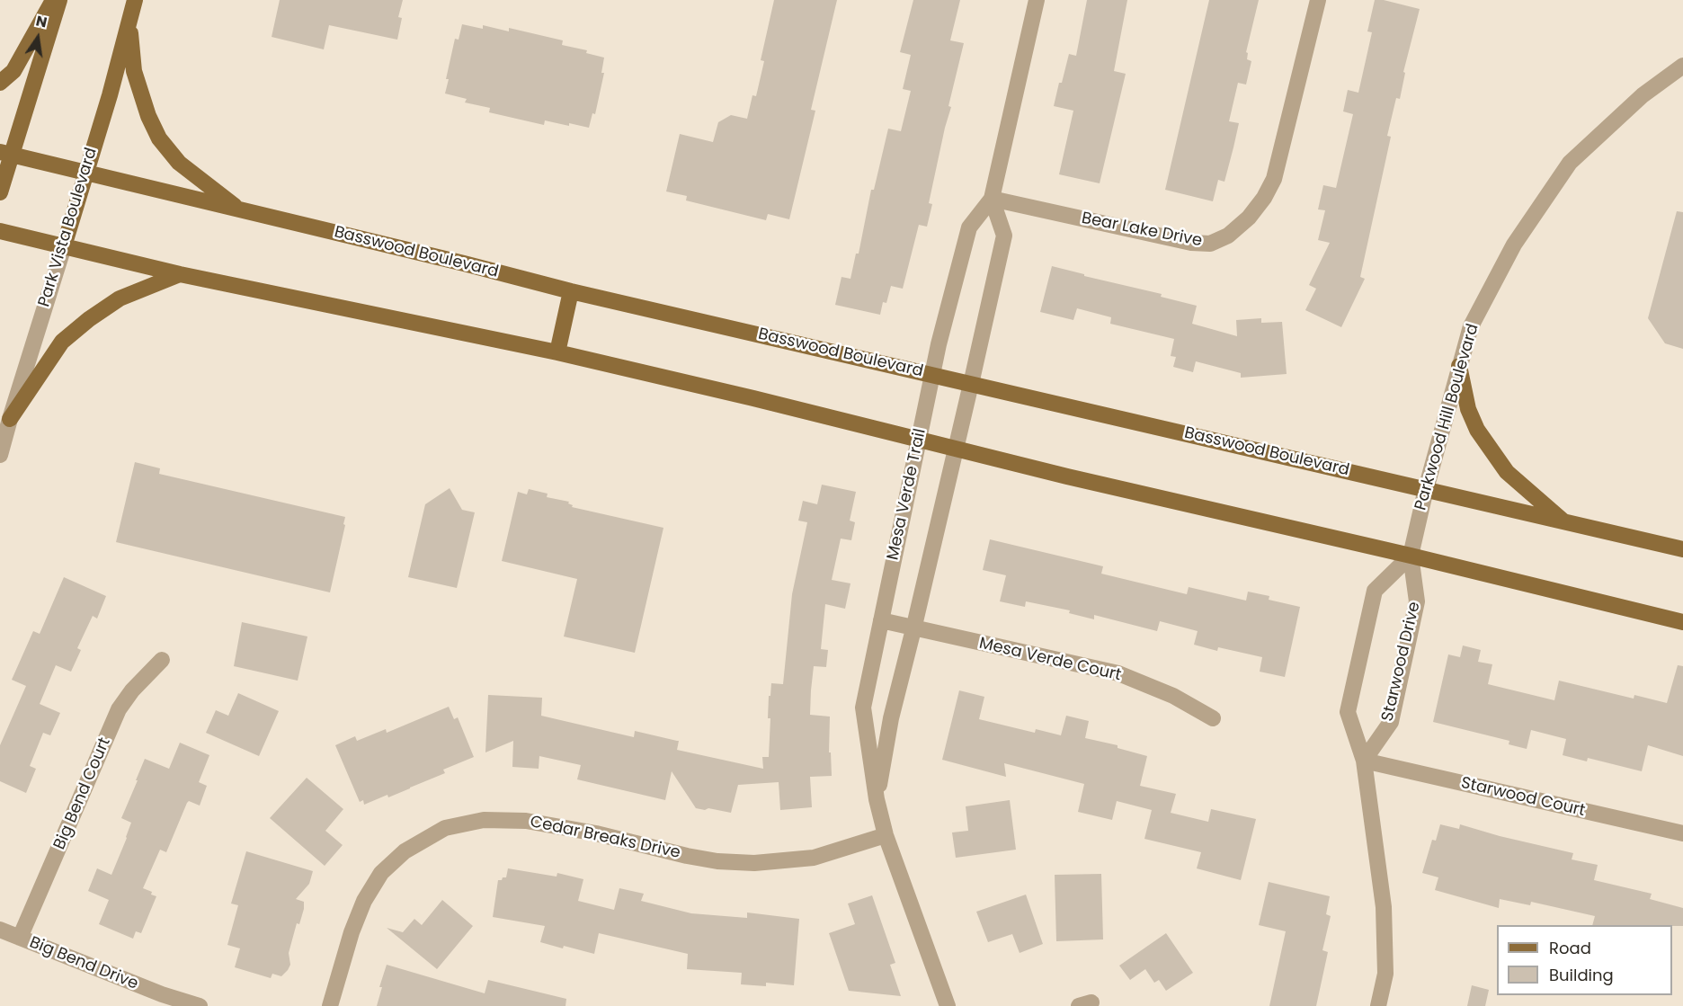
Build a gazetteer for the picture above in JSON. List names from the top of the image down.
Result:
{
  "streets": {
    "main road": ["Park Vista Boulevard", "Basswood Boulevard"],
    "street": [
      "Bear Lake Drive",
      "Parkwood Hill Boulevard",
      "Mesa Verde Trail",
      "Mesa Verde Court",
      "Starwood Drive",
      "Big Bend Court",
      "Starwood Court",
      "Cedar Breaks Drive",
      "Big Bend Drive"
    ]
  },
  "crossings": [
    ["Park Vista Boulevard", "Basswood Boulevard"],
    ["Bear Lake Drive", "Mesa Verde Trail"],
    ["Basswood Boulevard", "Parkwood Hill Boulevard"],
    ["Basswood Boulevard", "Mesa Verde Trail"],
    ["Parkwood Hill Boulevard", "Starwood Drive"],
    ["Mesa Verde Trail", "Mesa Verde Court"],
    ["Mesa Verde Trail", "Cedar Breaks Drive"],
    ["Starwood Drive", "Starwood Court"],
    ["Big Bend Court", "Big Bend Drive"]
  ],
  "legend": ["Road", "Building"],
  "north": "top"
}
